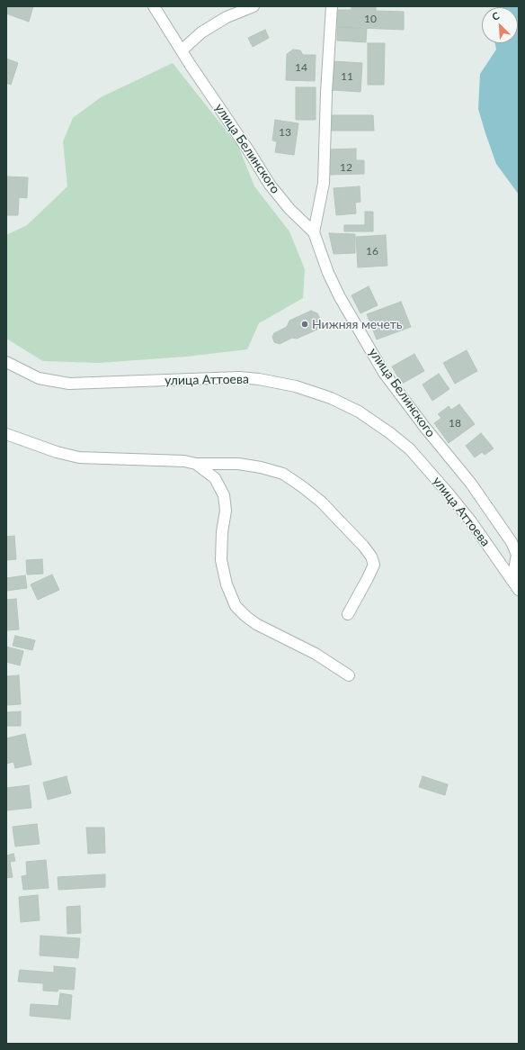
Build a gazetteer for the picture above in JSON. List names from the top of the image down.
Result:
{
  "streets": {
    "street": ["улица Белинского", "улица Аттоева"]
  },
  "crossings": [
    ["улица Белинского", "улица Аттоева"]
  ],
  "places": ["Нижняя мечеть"],
  "house_numbers": [
    "10",
    "14",
    "11",
    "13",
    "12",
    "16",
    "18"
  ],
  "north": "top left"
}
